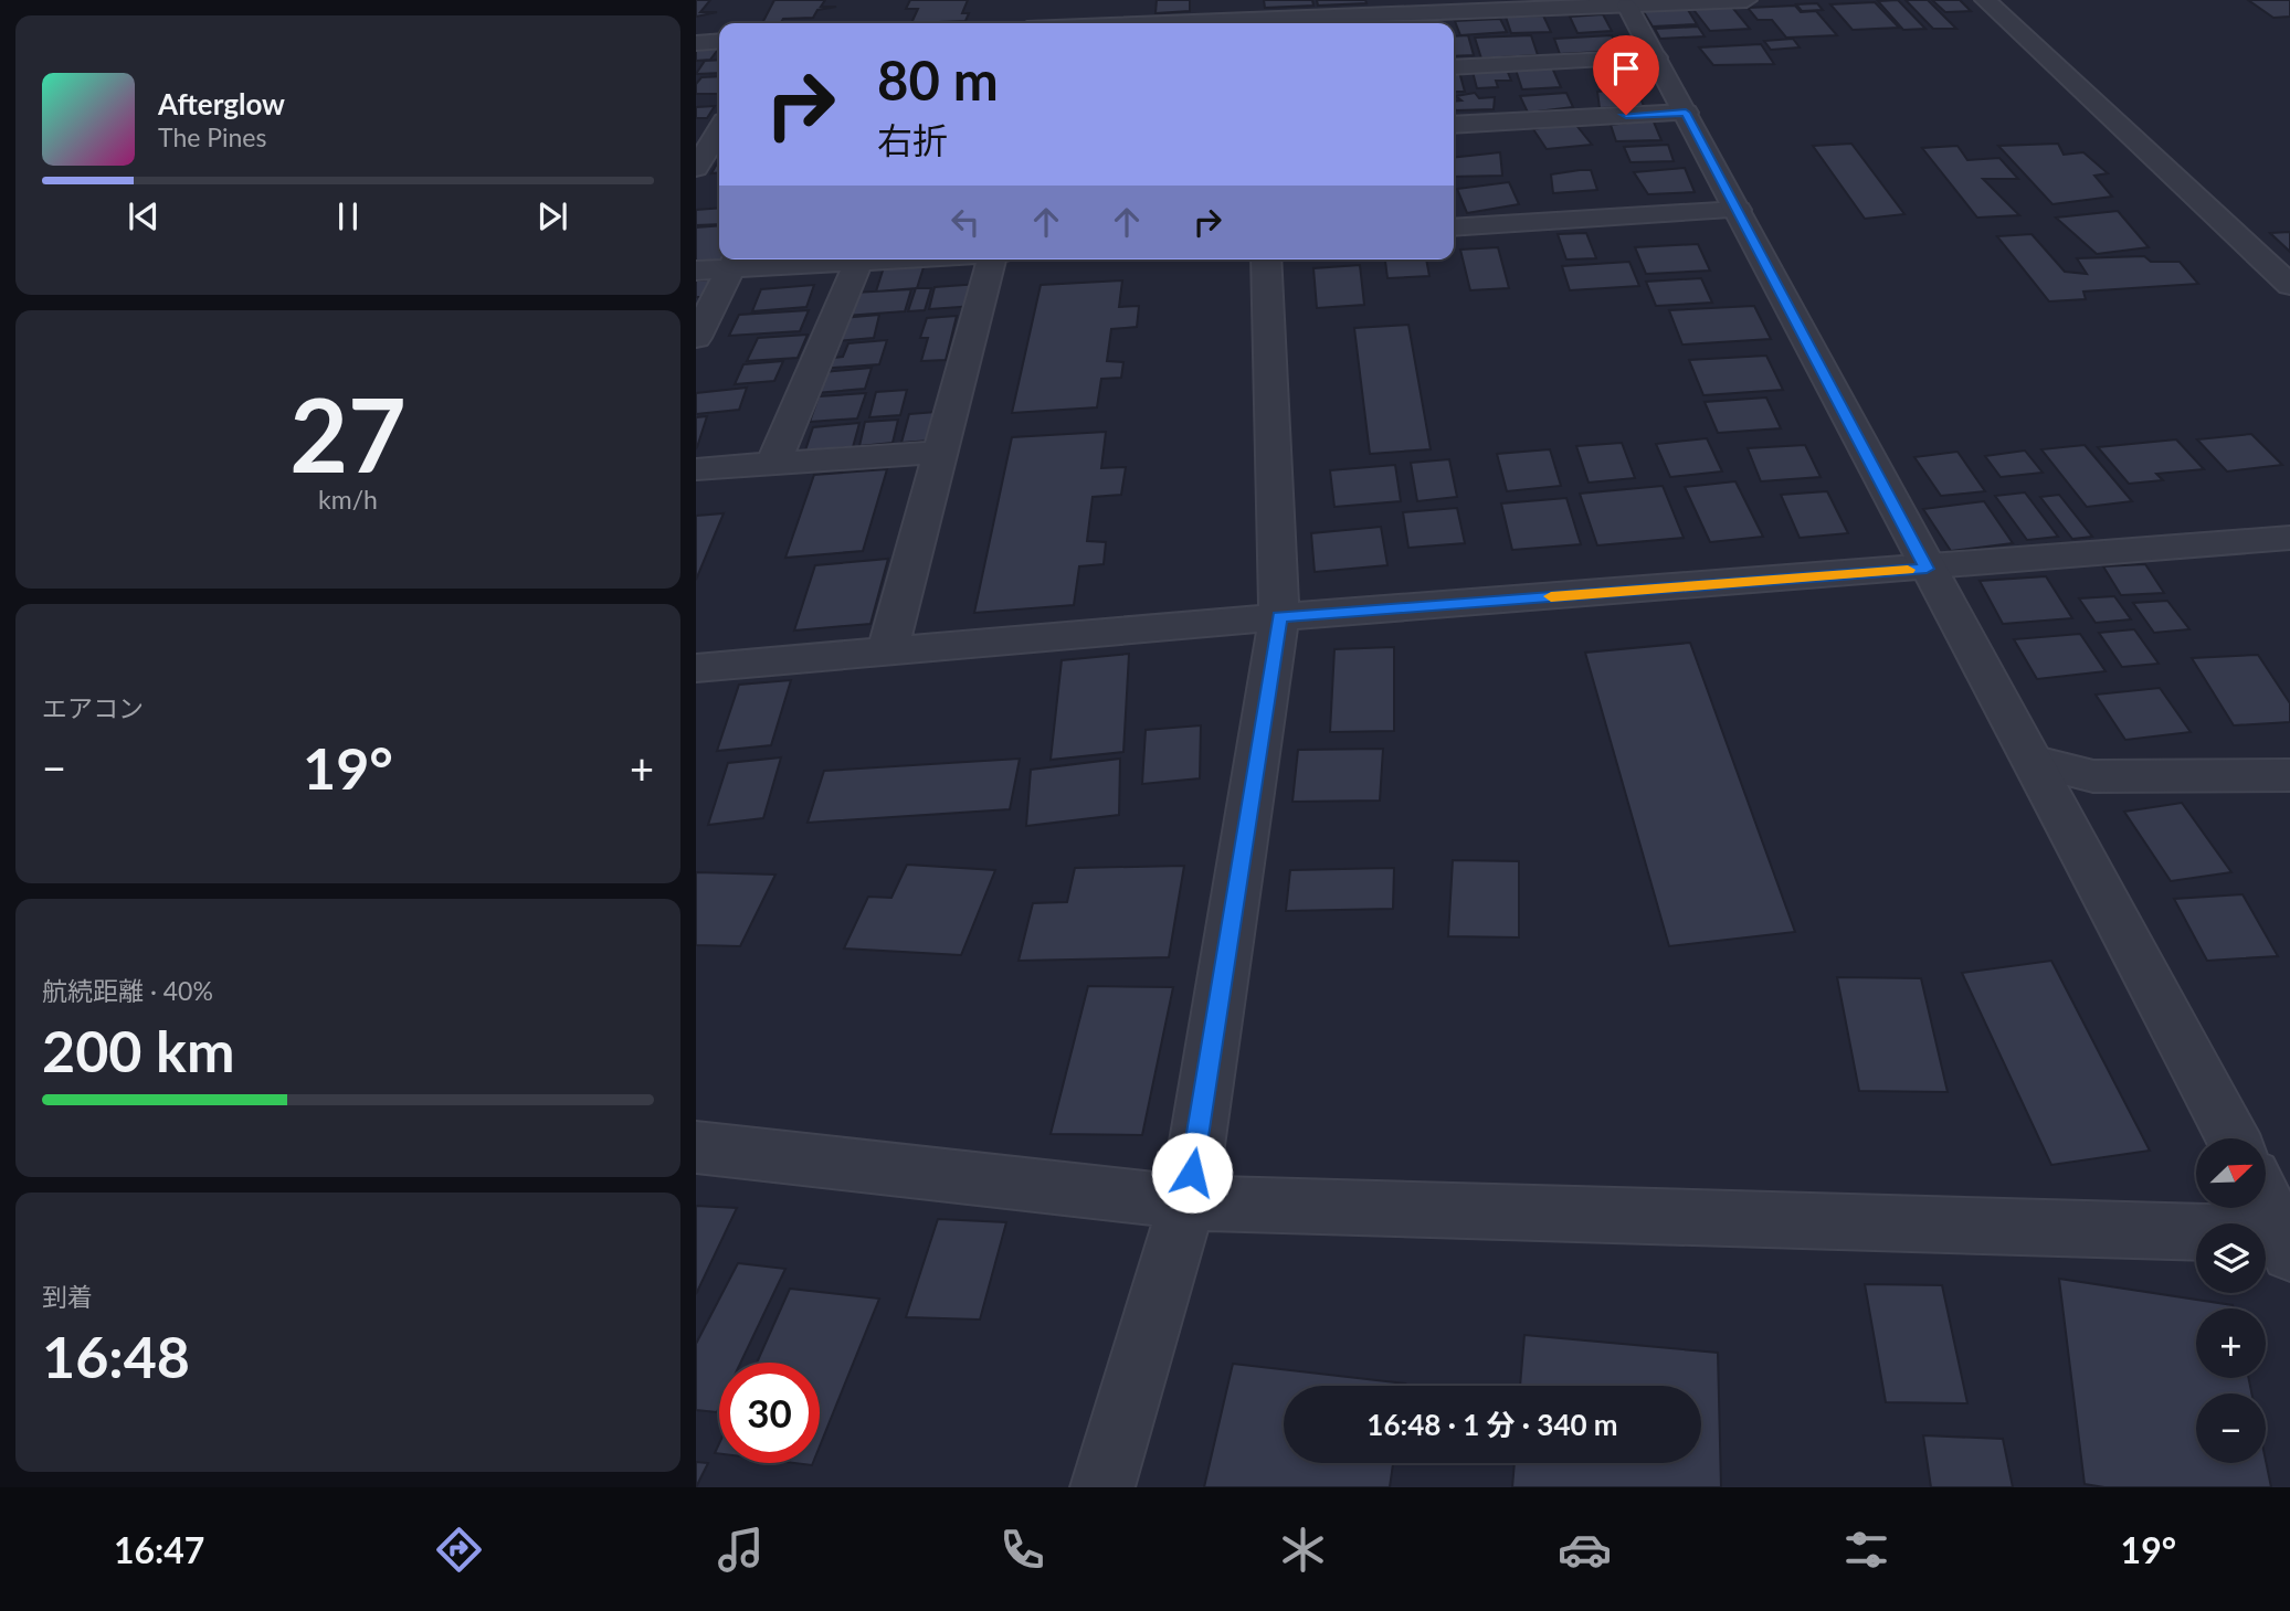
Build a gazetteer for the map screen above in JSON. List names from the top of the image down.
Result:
{
  "north": "top right",
  "page": {
    "turn": ["80 m", "右折"],
    "song": ["Afterglow", "The Pines"],
    "tile": [
      ["27", "km/h"],
      "エアコン",
      ["航続距離 · 40%", "200 km"],
      ["到着", "16:48"]
    ],
    "heat": ["−", "19°", "+"],
    "map_buttons": ["+", "−"],
    "limit": "30",
    "trip": "16:48 · 1 分 · 340 m",
    "tabs": ["16:47", "19°"]
  }
}
